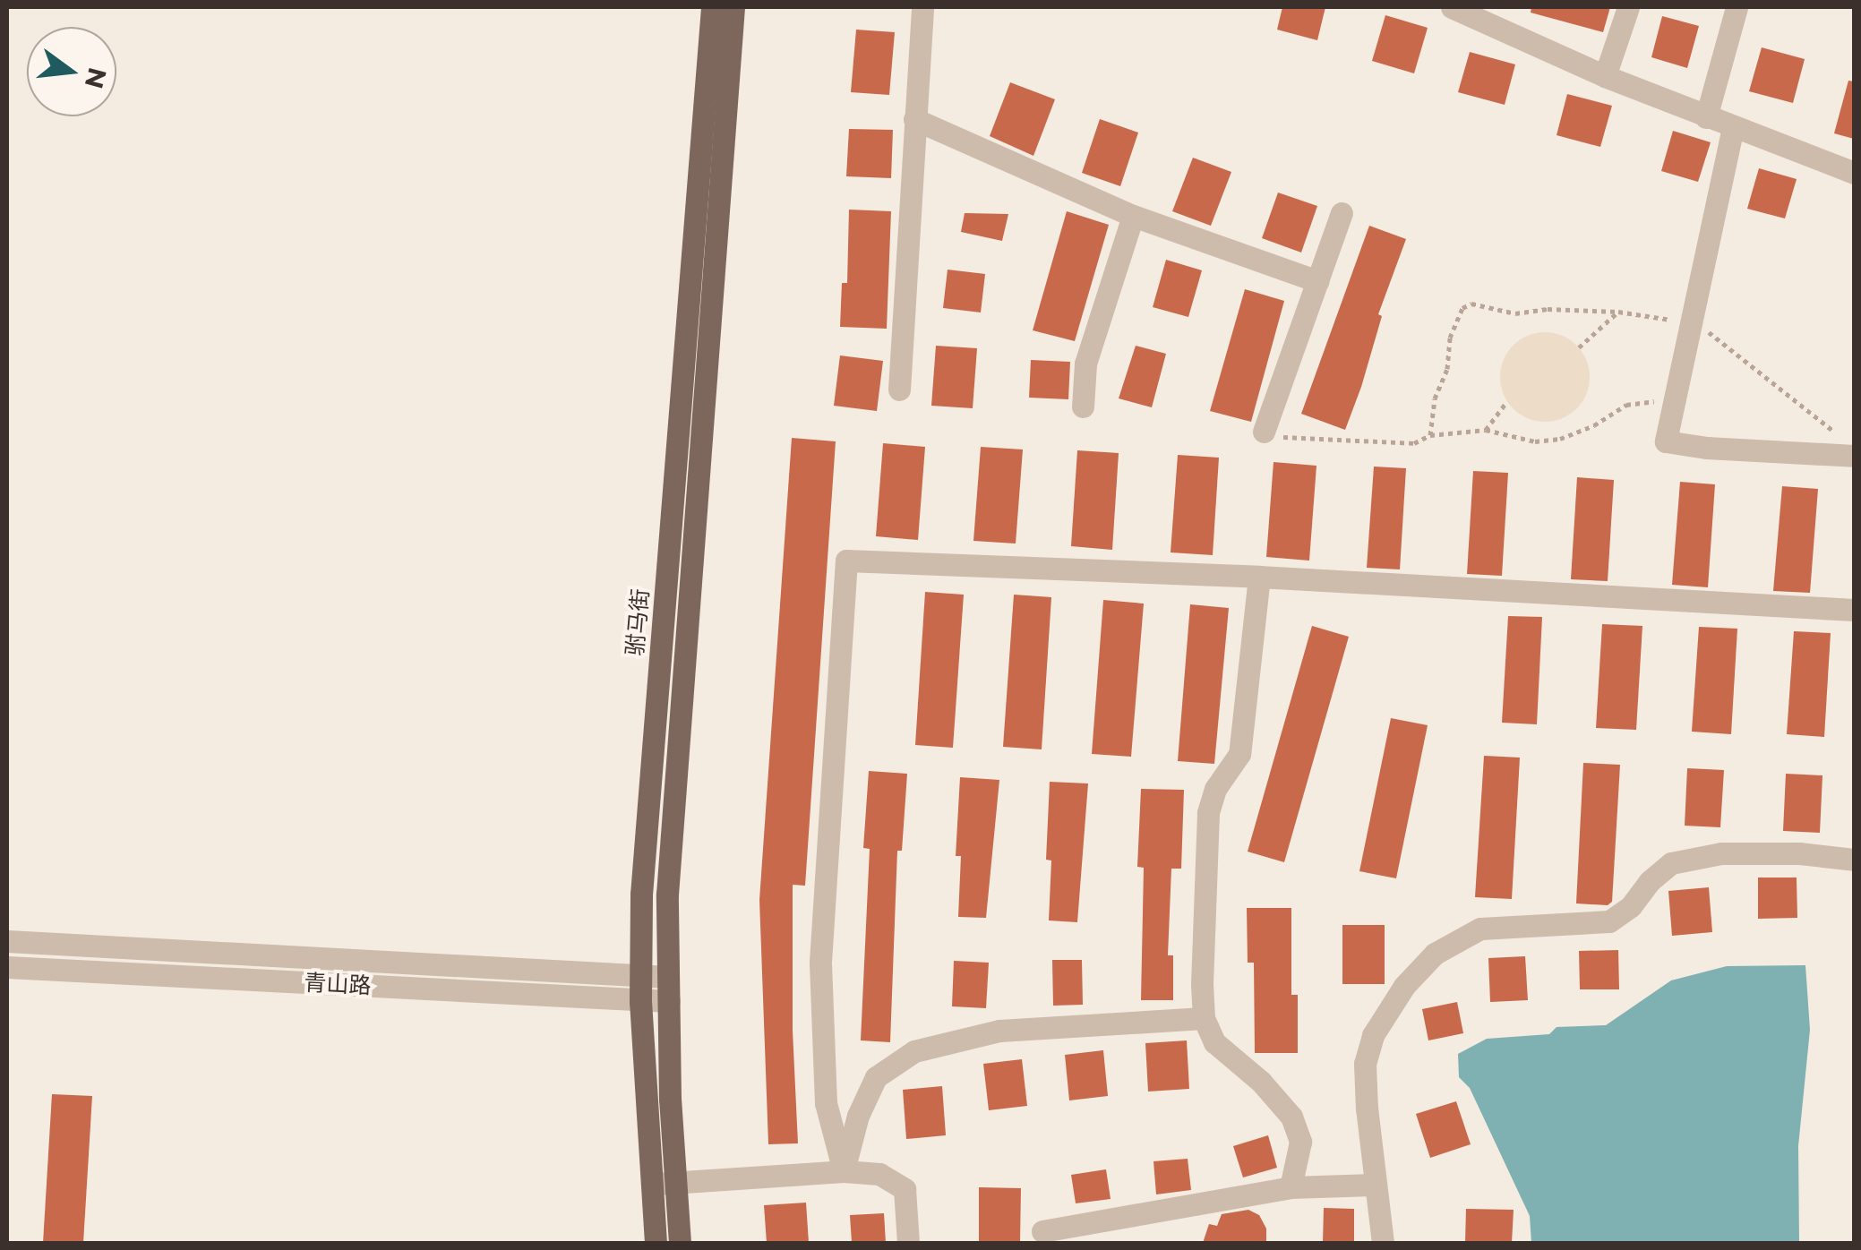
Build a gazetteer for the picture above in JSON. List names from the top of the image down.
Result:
{
  "streets": {
    "main road": ["驸马街"],
    "street": ["青山路"]
  },
  "crossings": [
    ["驸马街", "青山路"]
  ],
  "north": "right"
}
